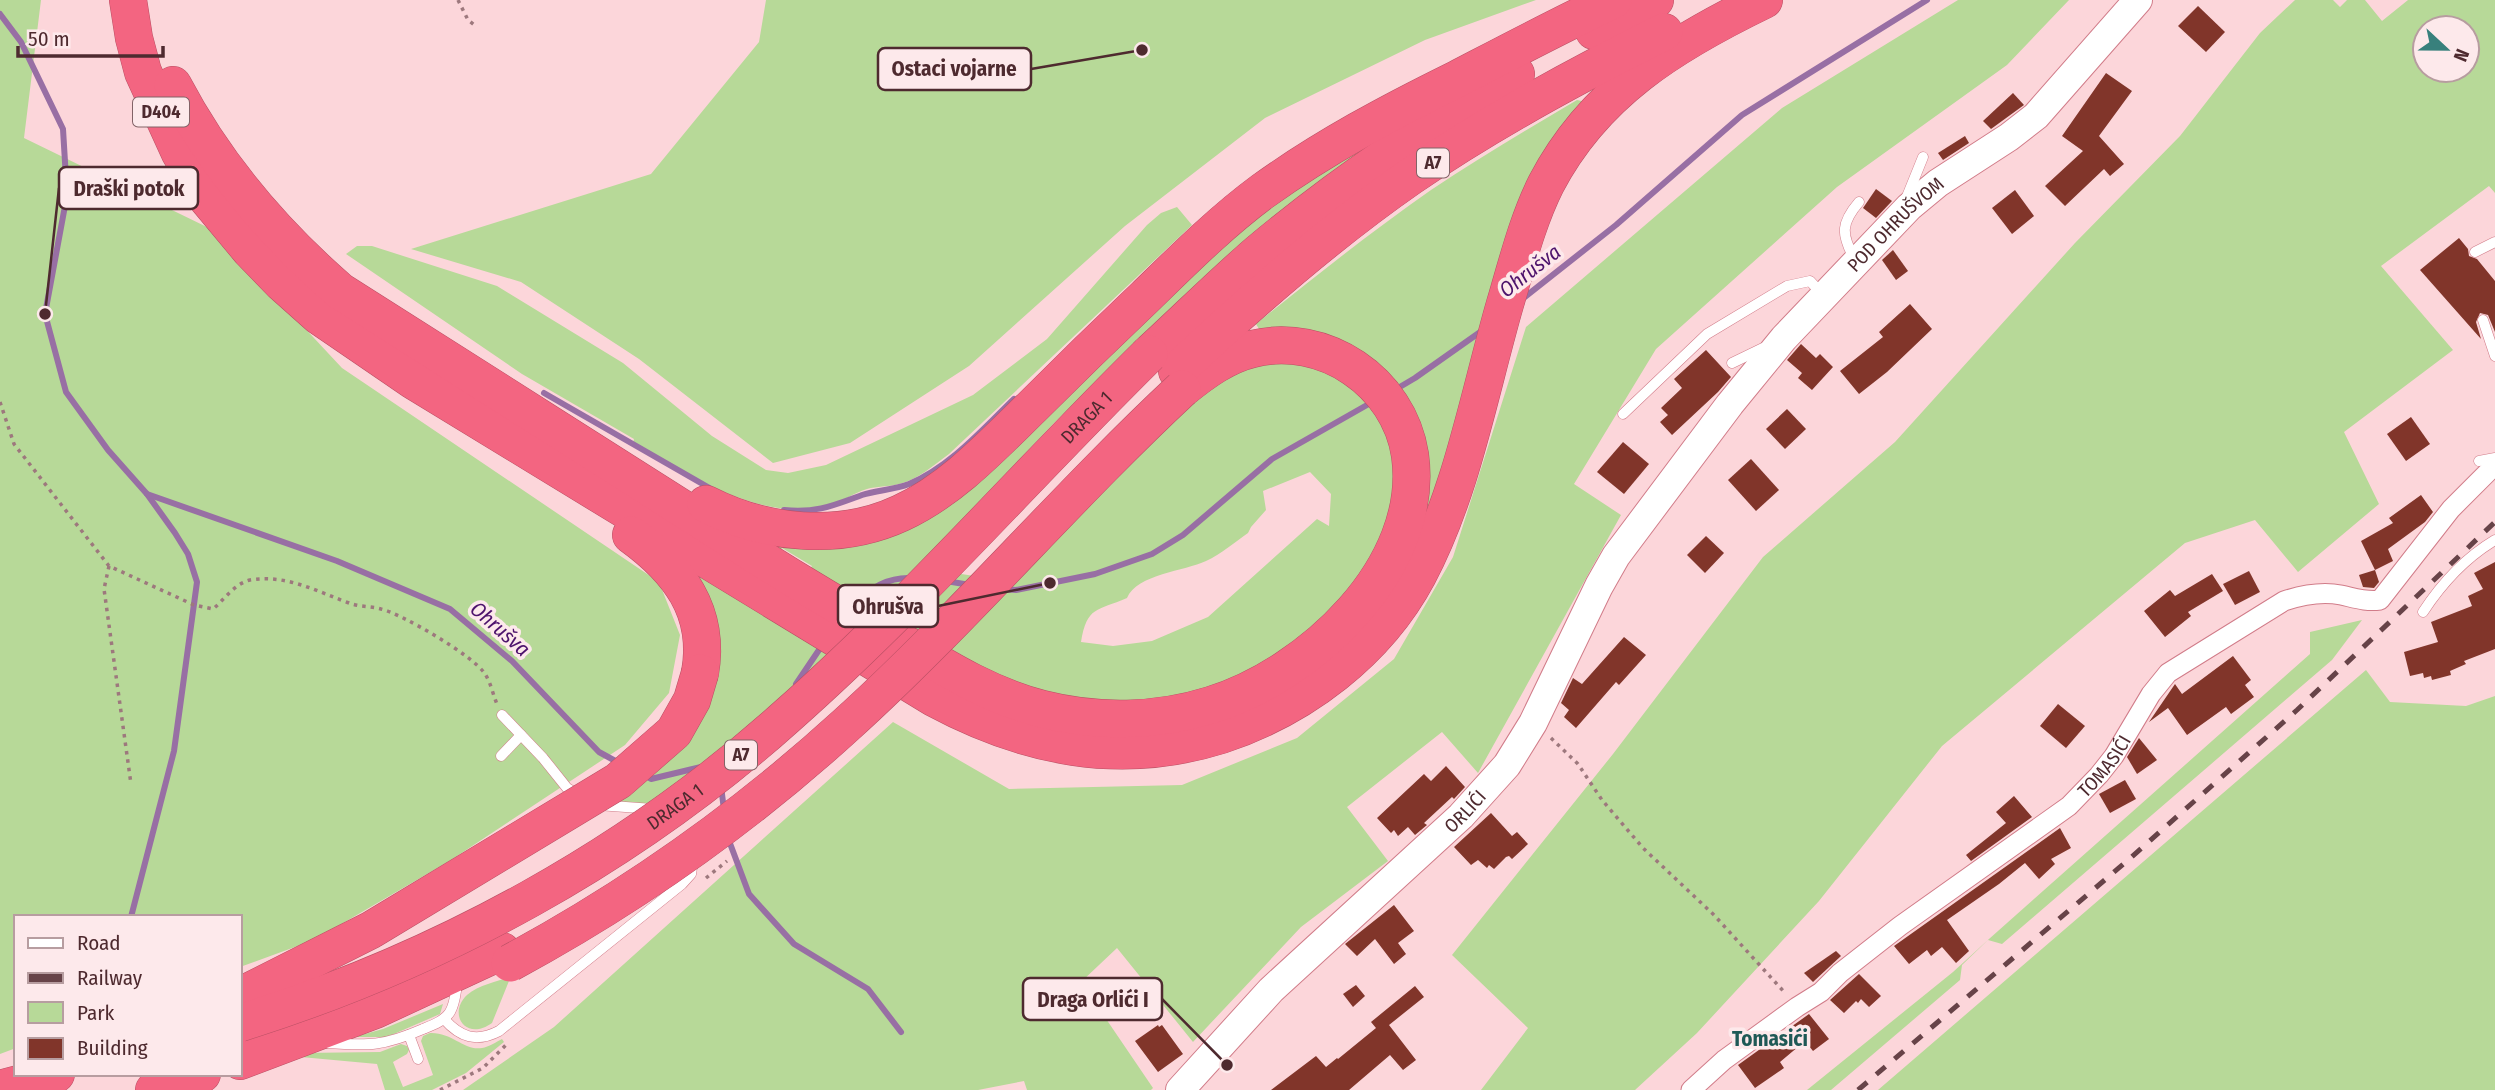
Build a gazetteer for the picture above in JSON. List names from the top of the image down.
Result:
{
  "streets": {
    "highway": ["D404", "A7", "DRAGA 1"],
    "street": ["POD OHRUŠVOM", "TOMASIĆI", "ORLIĆI"]
  },
  "crossings": [
    ["A7", "DRAGA 1"],
    ["POD OHRUŠVOM", "ORLIĆI"]
  ],
  "districts": ["Tomasići"],
  "water": ["Ohrušva"],
  "places": [
    "Ostaci vojarne",
    "Draški potok",
    "Ohrušva",
    "Draga Orlići I"
  ],
  "legend": [
    "Road",
    "Railway",
    "Park",
    "Building"
  ],
  "scale_bar": "50 m",
  "north": "right"
}
